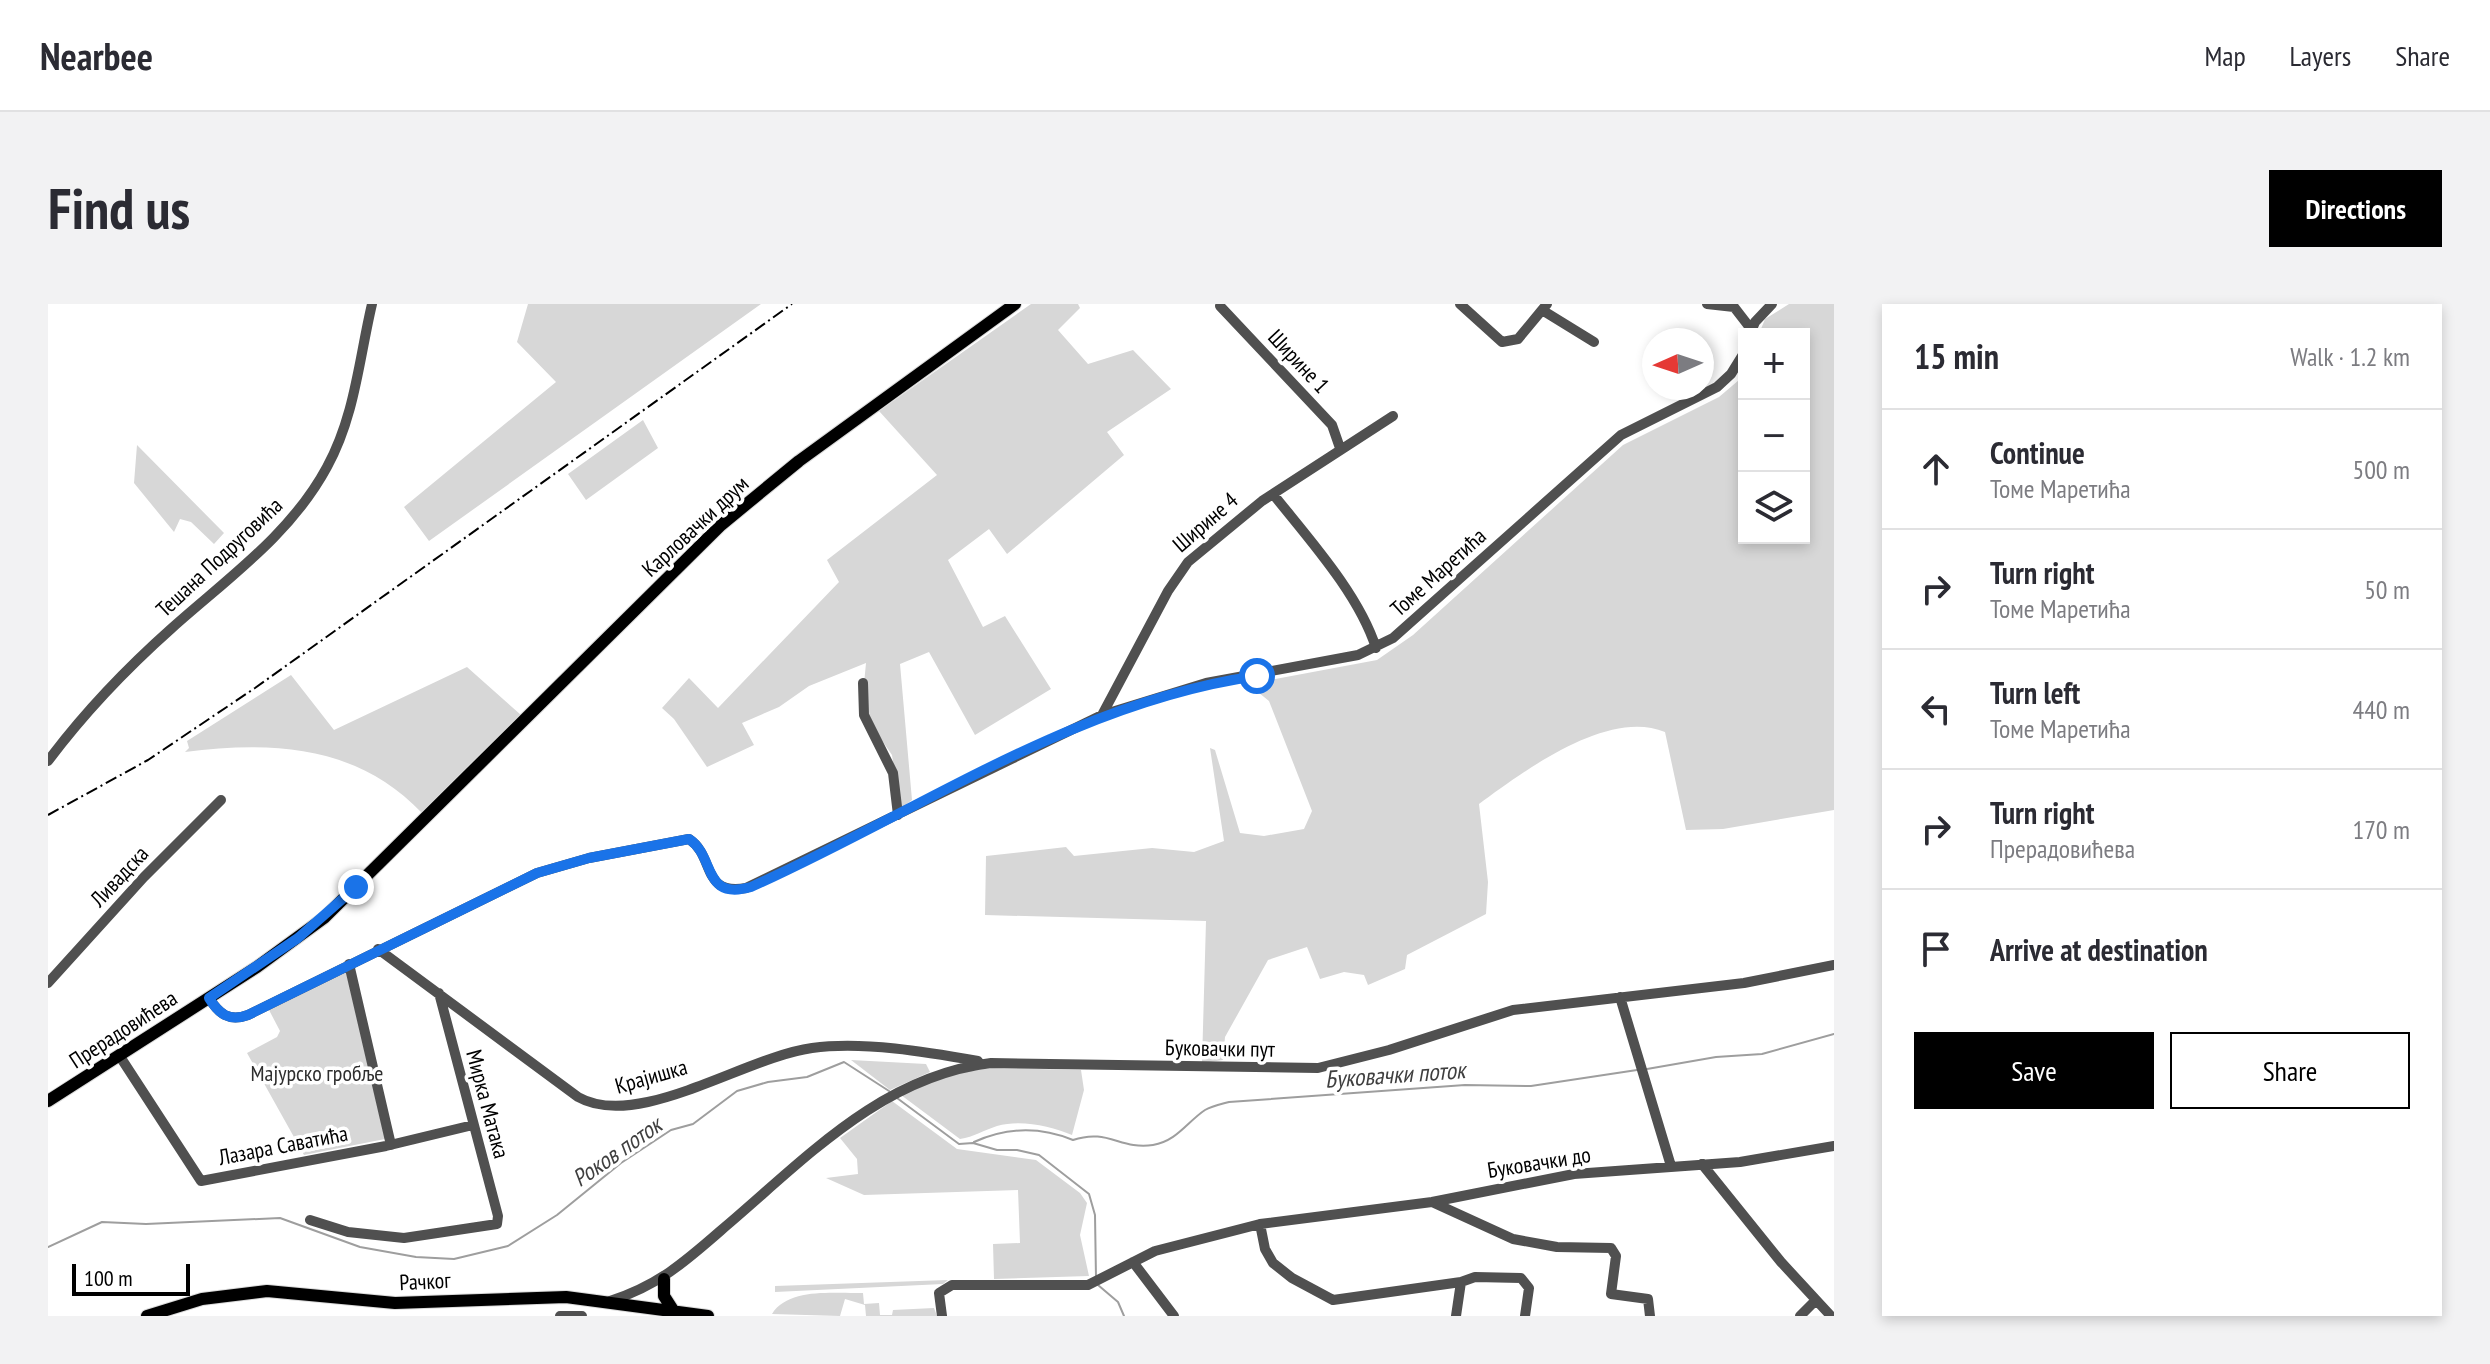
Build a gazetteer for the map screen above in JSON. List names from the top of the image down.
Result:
{
  "streets": {
    "main road": ["Карловачки друм", "Прерадовићева", "Рачког"],
    "street": [
      "Ширине 1",
      "Ширине 4",
      "Тешана Подруговића",
      "Томе Маретића",
      "Ливадска",
      "Буковачки пут",
      "Крајишка",
      "Мирка Матака",
      "Лазара Саватића",
      "Буковачки до"
    ]
  },
  "crossings": [
    ["Ширине 1", "Ширине 4"],
    ["Ширине 4", "Томе Маретића"],
    ["Карловачки друм", "Прерадовићева"],
    ["Томе Маретића", "Прерадовићева"],
    ["Томе Маретића", "Крајишка"],
    ["Прерадовићева", "Лазара Саватића"],
    ["Буковачки пут", "Крајишка"],
    ["Буковачки пут", "Рачког"],
    ["Крајишка", "Мирка Матака"],
    ["Мирка Матака", "Лазара Саватића"]
  ],
  "water": ["Буковачки поток", "Роков поток"],
  "parks": ["Мајурско гробље"],
  "scale_bar": "100 m",
  "north": "left",
  "page": {
    "header": "Nearbee",
    "nav": ["Map", "Layers", "Share"],
    "buttons": [
      "Directions",
      ["Save", "Share"]
    ],
    "title": "Find us",
    "heading": ["15 min", "Walk · 1.2 km"],
    "map_buttons": ["+", "−"],
    "list": [
      ["Continue", "Томе Маретића", "500 m"],
      ["Turn right", "Томе Маретића", "50 m"],
      ["Turn left", "Томе Маретића", "440 m"],
      ["Turn right", "Прерадовићева", "170 m"],
      "Arrive at destination"
    ],
    "scale": "100 m"
  }
}
